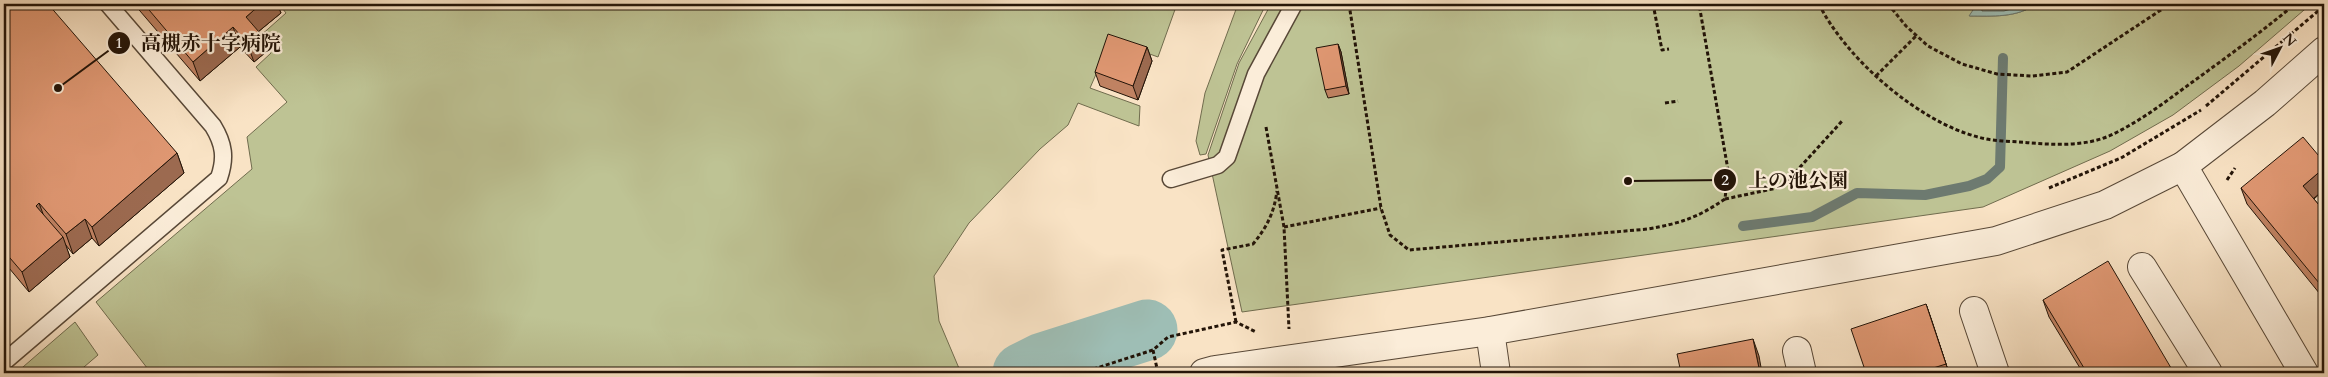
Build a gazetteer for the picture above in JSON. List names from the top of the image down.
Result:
{
  "places": ["高槻赤十字病院", "上の池公園"],
  "north": "top right"
}
